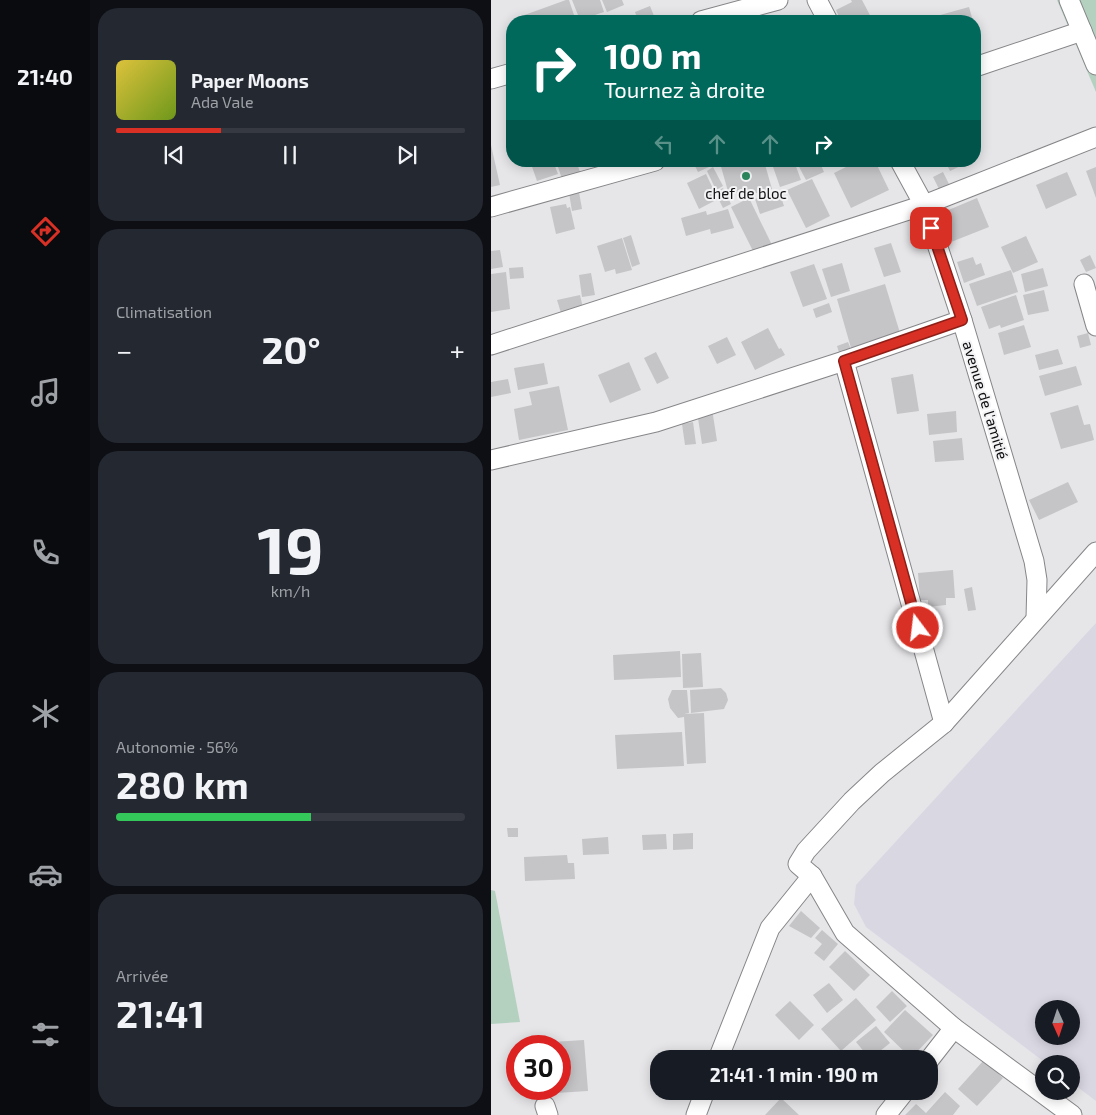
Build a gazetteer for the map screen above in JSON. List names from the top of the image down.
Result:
{
  "streets": {
    "street": ["avenue de l'amitié"]
  },
  "places": ["chef de bloc"],
  "north": "bottom",
  "page": {
    "tabs": "21:40",
    "turn": ["100 m", "Tournez à droite"],
    "song": ["Paper Moons", "Ada Vale"],
    "tile": [
      "Climatisation",
      ["19", "km/h"],
      ["Autonomie · 56%", "280 km"],
      ["Arrivée", "21:41"]
    ],
    "heat": ["−", "20°", "+"],
    "limit": "30",
    "trip": "21:41 · 1 min · 190 m"
  }
}
